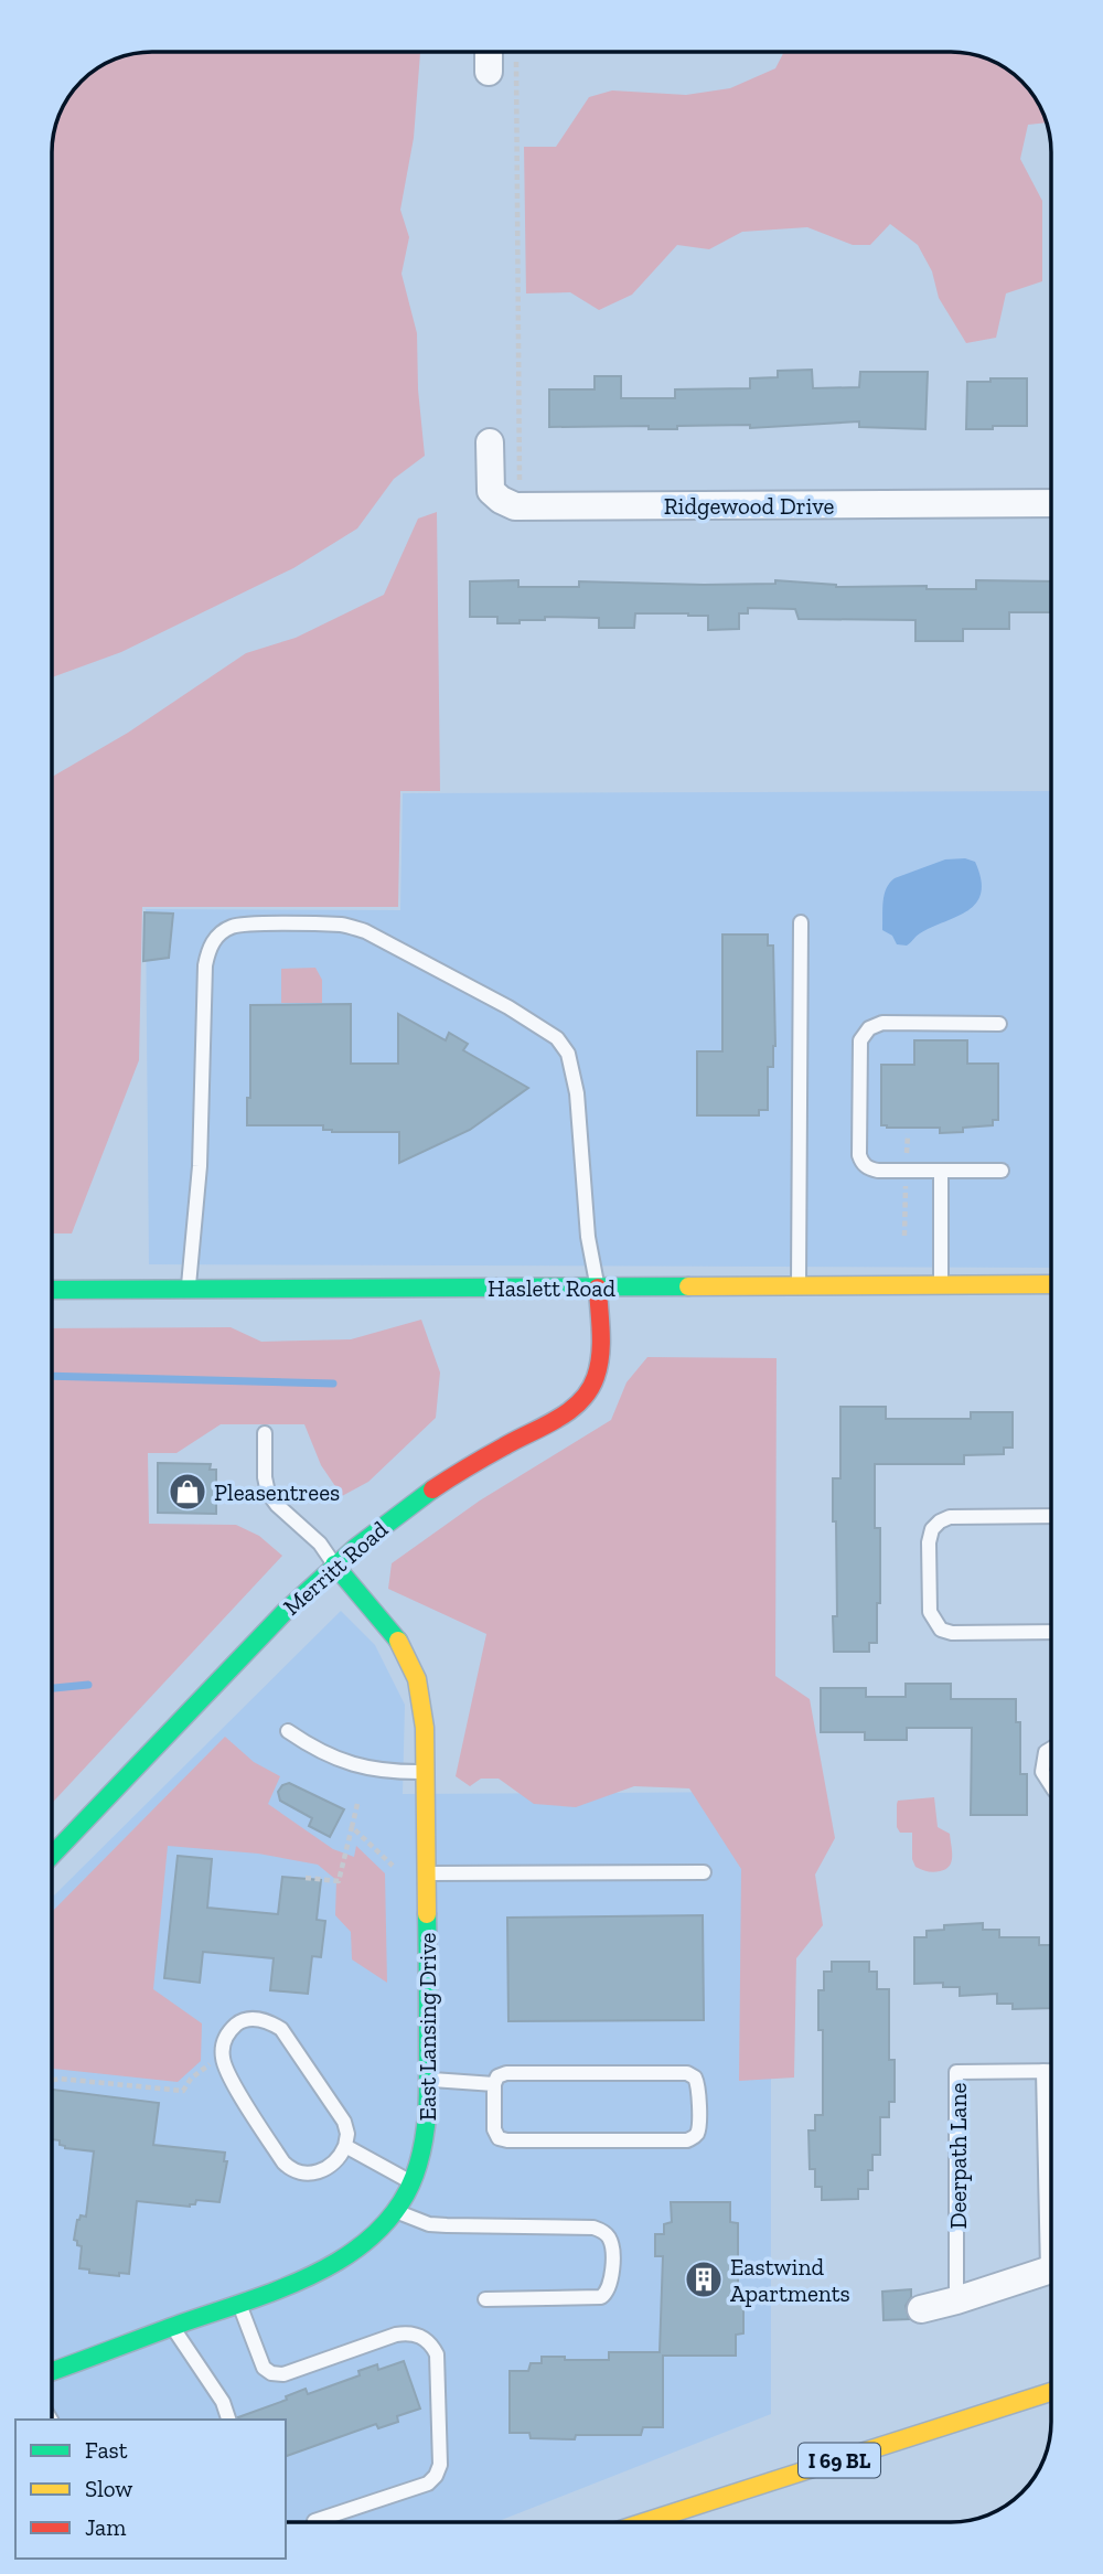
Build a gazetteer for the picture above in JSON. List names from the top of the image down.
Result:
{
  "streets": {
    "street": [
      "Ridgewood Drive",
      "Haslett Road",
      "Merritt Road",
      "East Lansing Drive",
      "I 69 BL"
    ],
    "lane": ["Deerpath Lane"]
  },
  "crossings": [
    ["Haslett Road", "Merritt Road"],
    ["Merritt Road", "East Lansing Drive"]
  ],
  "places": {
    "shop": ["Pleasentrees"],
    "building": ["Eastwind Apartments"]
  },
  "legend": ["Fast", "Slow", "Jam"]
}
